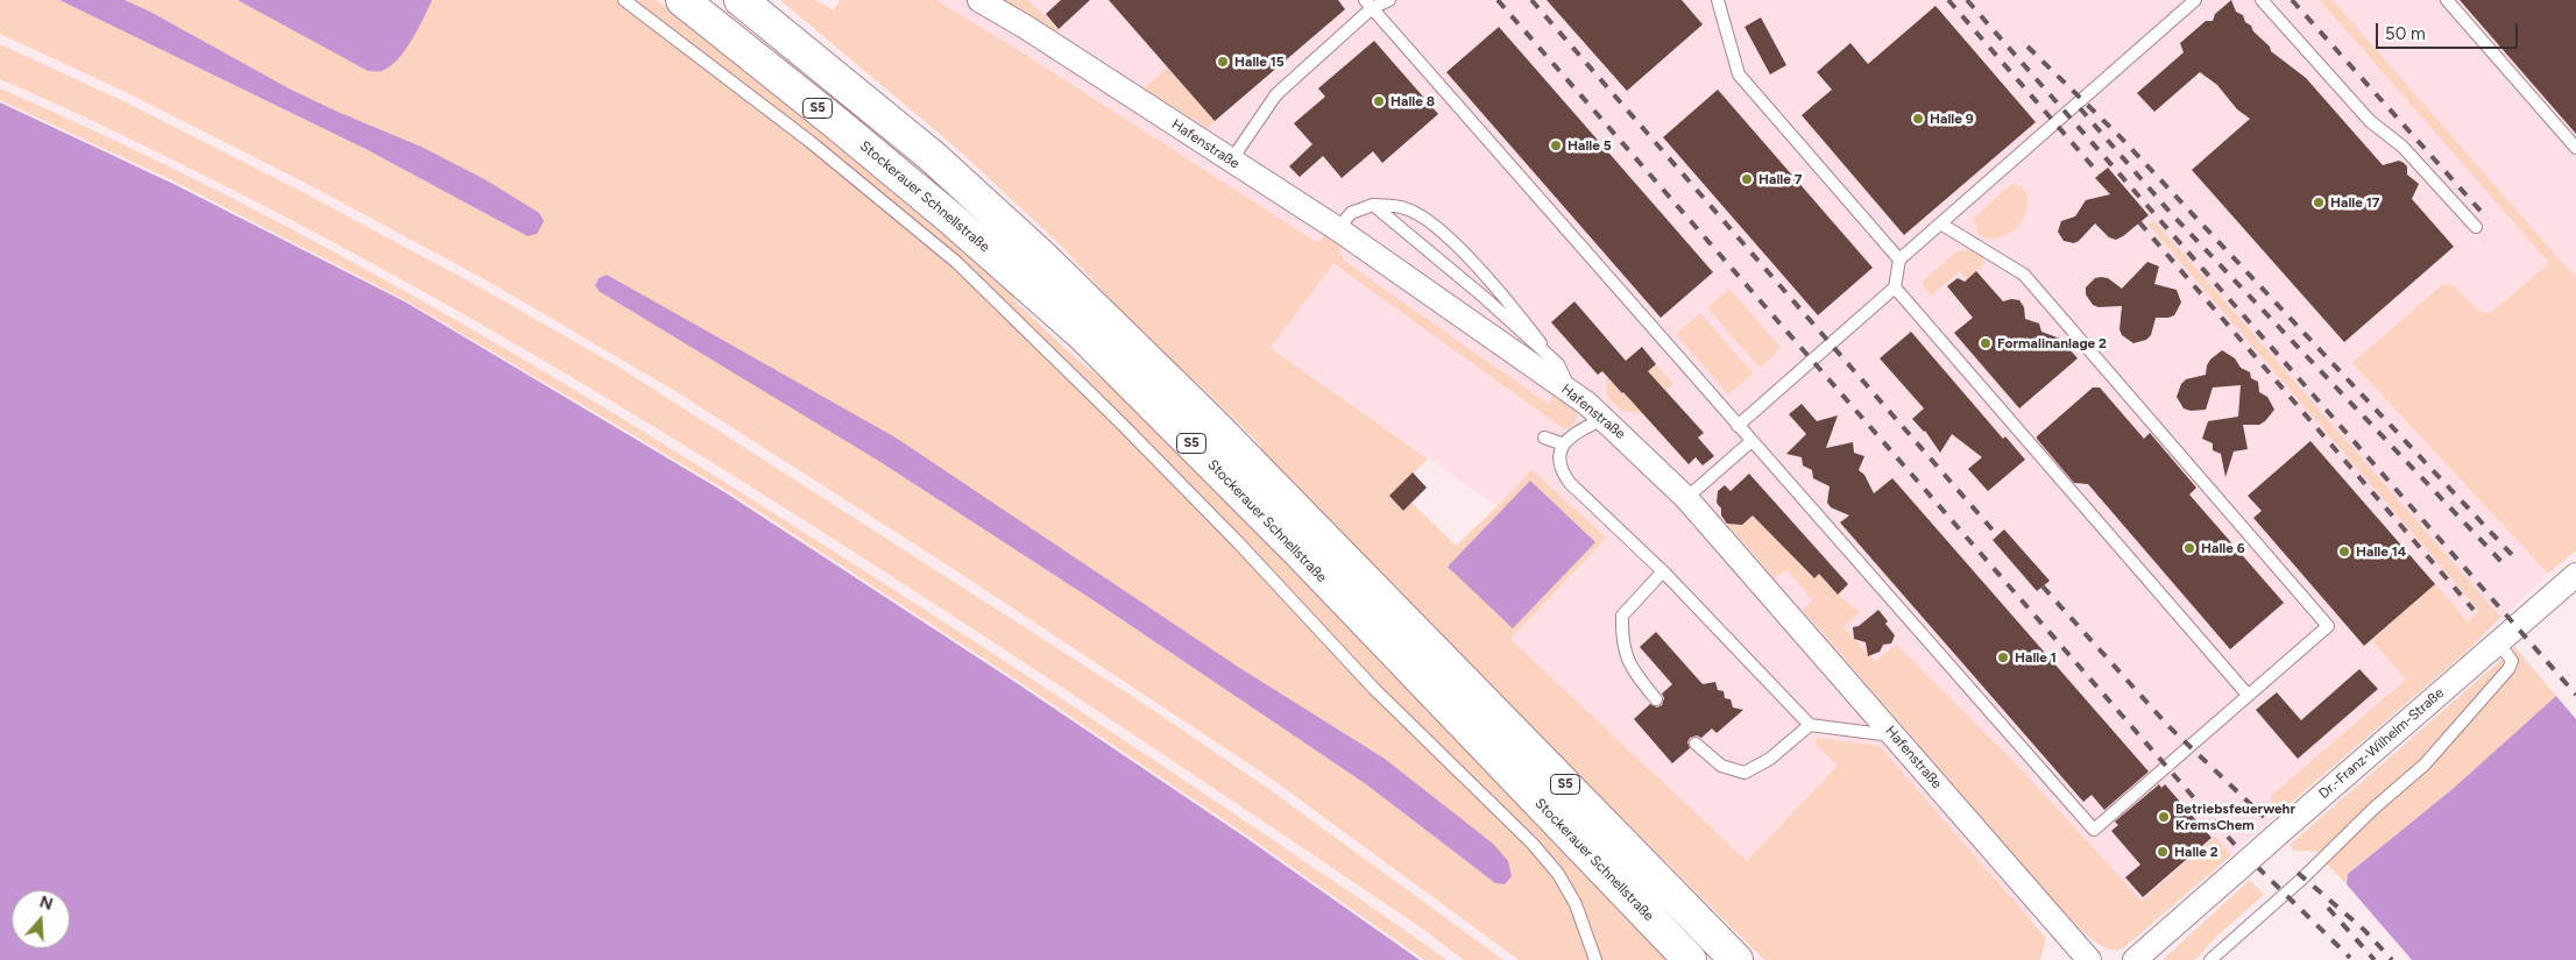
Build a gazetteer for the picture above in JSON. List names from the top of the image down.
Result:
{
  "streets": {
    "highway": ["S5", "Stockerauer Schnellstraße"],
    "street": ["Hafenstraße", "Dr.-Franz-Wilhelm-Straße"]
  },
  "places": [
    "Halle 15",
    "Halle 8",
    "Halle 9",
    "Halle 5",
    "Halle 7",
    "Halle 17",
    "Formalinanlage 2",
    "Halle 6",
    "Halle 14",
    "Halle 1",
    "Betriebsfeuerwehr KremsChem",
    "Halle 2"
  ],
  "scale_bar": "50 m",
  "north": "top"
}
